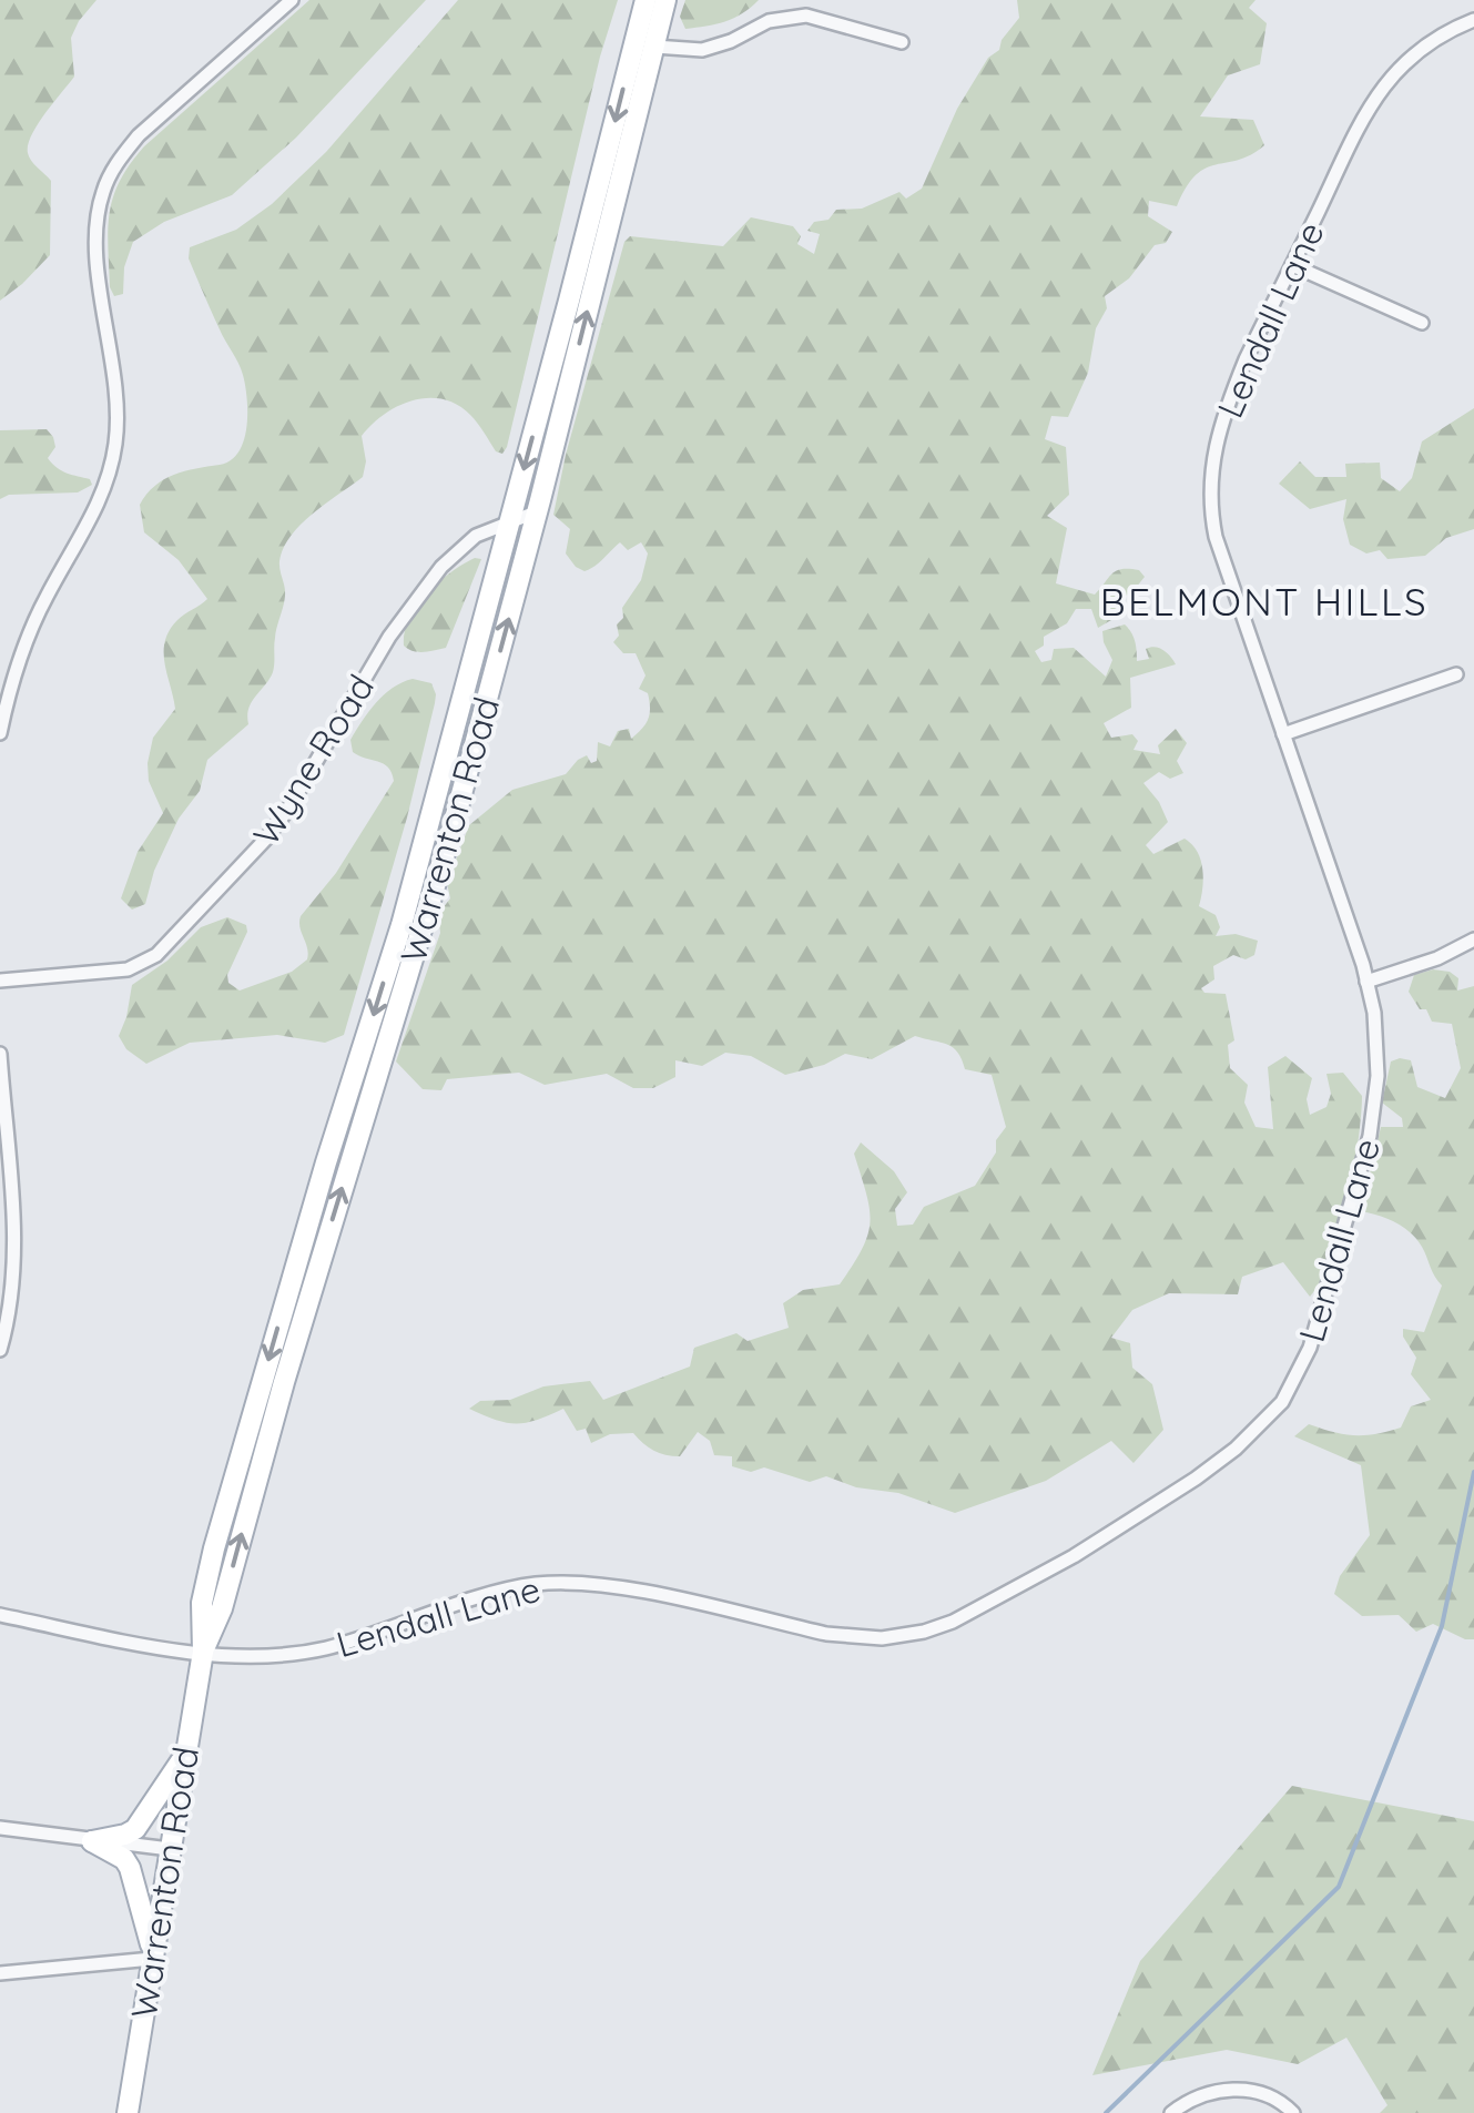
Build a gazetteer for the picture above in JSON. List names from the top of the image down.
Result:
{
  "streets": {
    "main road": ["Warrenton Road"],
    "street": ["Lendall Lane", "Wyne Road"]
  },
  "crossings": [
    ["Lendall Lane", "Warrenton Road"],
    ["Wyne Road", "Warrenton Road"]
  ],
  "districts": ["BELMONT HILLS"]
}
